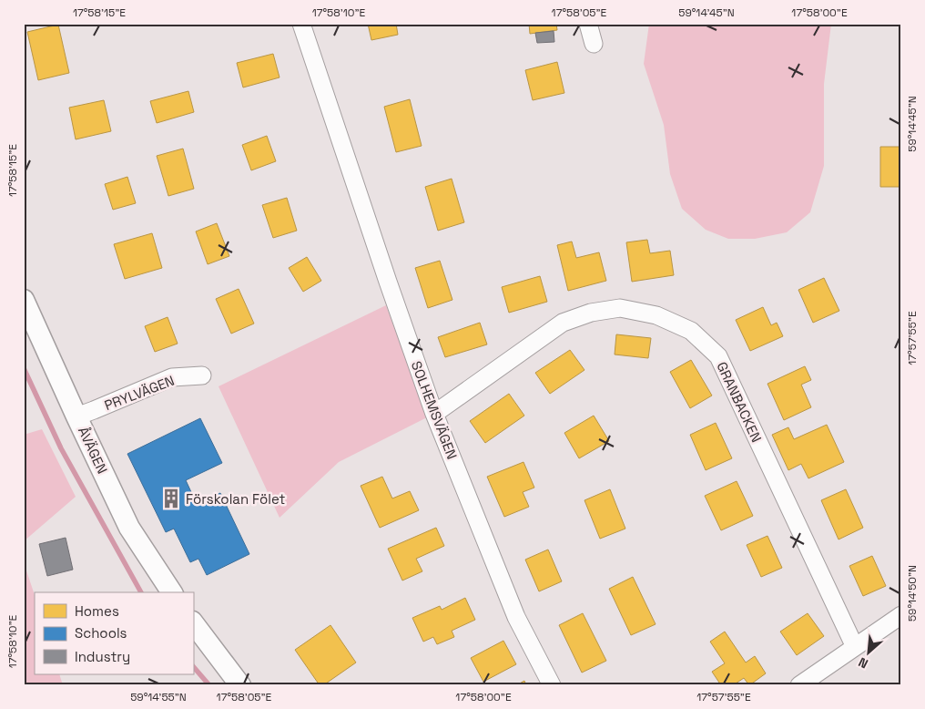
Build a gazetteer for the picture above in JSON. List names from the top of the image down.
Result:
{
  "streets": {
    "street": [
      "PRYLVÄGEN",
      "GRANBACKEN",
      "SOLHEMSVÄGEN",
      "ÅVÄGEN"
    ]
  },
  "crossings": [
    ["PRYLVÄGEN", "ÅVÄGEN"],
    ["GRANBACKEN", "SOLHEMSVÄGEN"]
  ],
  "places": {
    "building": ["Förskolan Fölet"]
  },
  "legend": ["Homes", "Schools", "Industry"],
  "north": "bottom left",
  "coordinates": [
    "17°58'15\"E",
    "17°58'10\"E",
    "17°58'05\"E",
    "59°14'45\"N",
    "17°58'00\"E",
    "17°57'55\"E",
    "59°14'50\"N",
    "59°14'55\"N"
  ]
}
